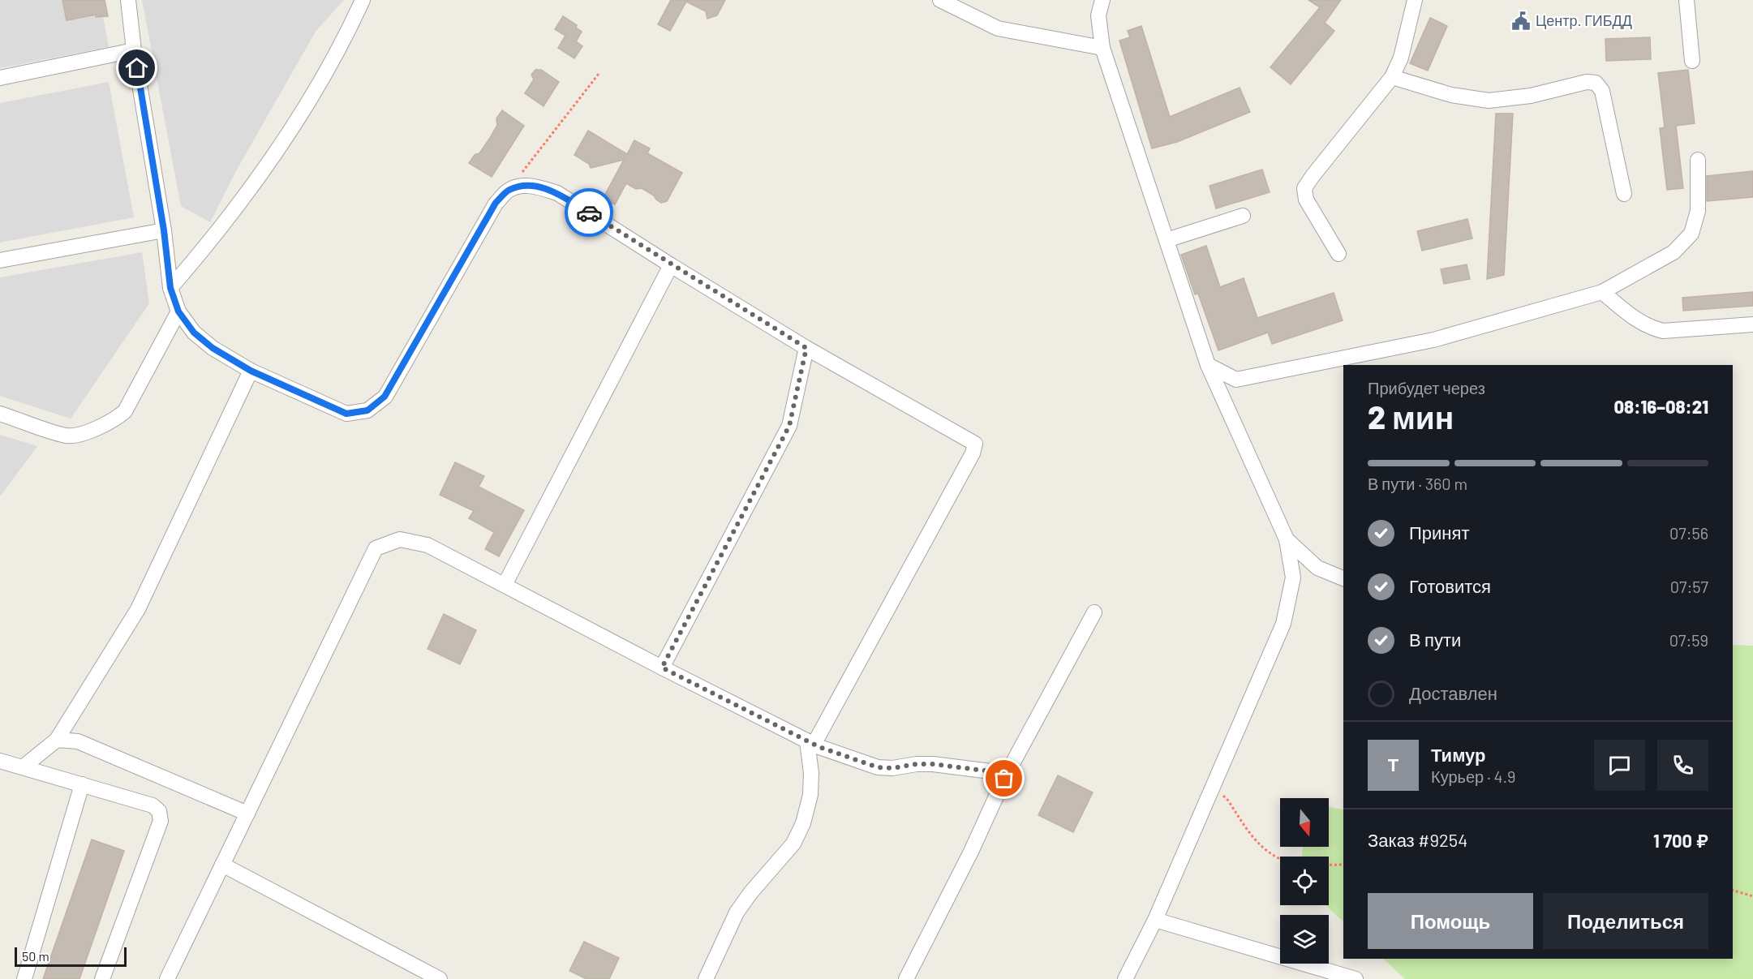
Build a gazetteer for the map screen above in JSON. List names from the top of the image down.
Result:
{
  "places": {
    "public building": ["Центр. ГИБДД"]
  },
  "scale_bar": "50 m",
  "north": "bottom",
  "page": {
    "heading": ["2 мин", "Прибудет через", "08:16–08:21"],
    "panel": [
      "Тимур",
      "Курьер · 4.9",
      "Заказ #9254",
      "1 700 ₽"
    ],
    "bar": "В пути · 360 m",
    "list": [
      ["Принят", "07:56"],
      ["Готовится", "07:57"],
      ["В пути", "07:59"],
      "Доставлен"
    ],
    "round": "Т",
    "buttons": ["Помощь", "Поделиться"],
    "scale": "50 m"
  }
}
